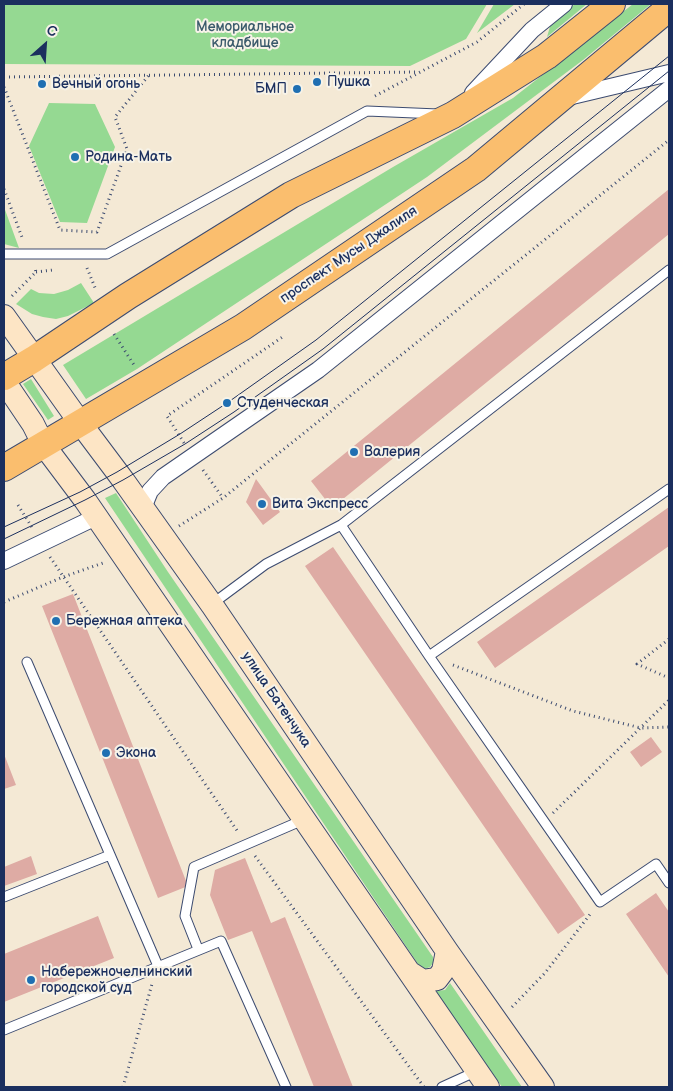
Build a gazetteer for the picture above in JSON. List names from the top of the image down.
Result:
{
  "streets": {
    "main road": ["проспект Мусы Джалиля", "улица Батенчука"]
  },
  "crossings": [
    ["проспект Мусы Джалиля", "улица Батенчука"]
  ],
  "parks": ["Мемориальное кладбище"],
  "places": [
    "Пушка",
    "Вечный огонь",
    "БМП",
    "Родина-Мать",
    "Студенческая",
    "Валерия",
    "Вита Экспресс",
    "Бережная аптека",
    "Экона",
    "Набережночелнинский городской суд"
  ],
  "north": "top right"
}
